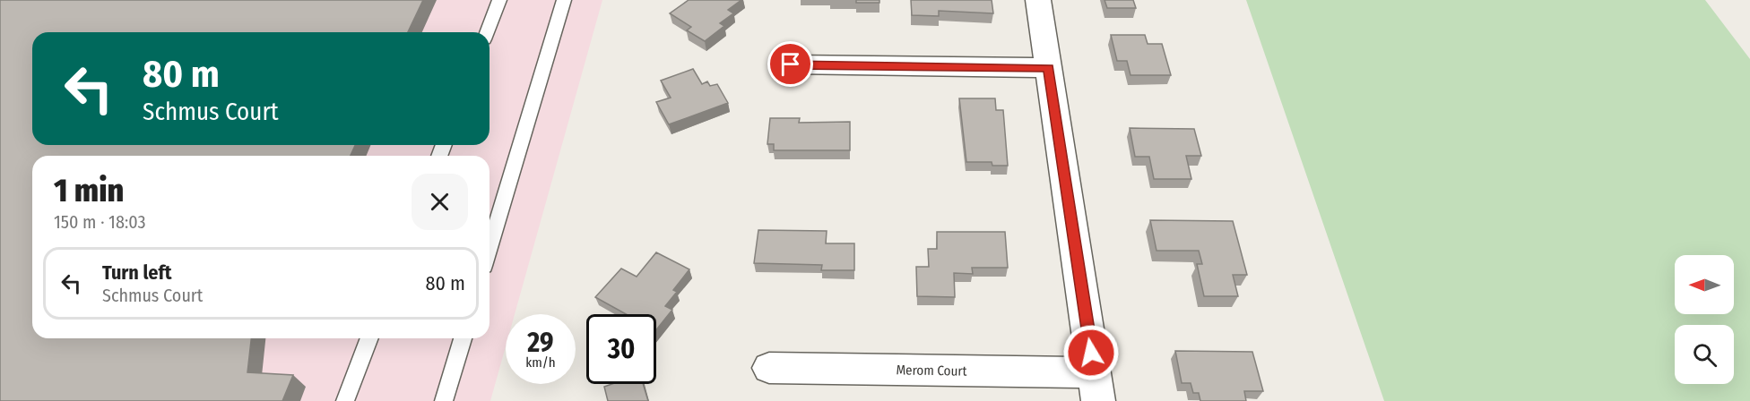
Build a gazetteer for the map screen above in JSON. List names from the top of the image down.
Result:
{
  "streets": {
    "street": ["Merom Court"]
  },
  "north": "left",
  "page": {
    "turn": ["80 m", "Schmus Court"],
    "heading": ["1 min", "150 m · 18:03"],
    "list": [
      {
        "name": "Turn left",
        "note": "Schmus Court",
        "value": "80 m"
      }
    ],
    "speed": "29 km/h",
    "limit": "30"
  }
}
